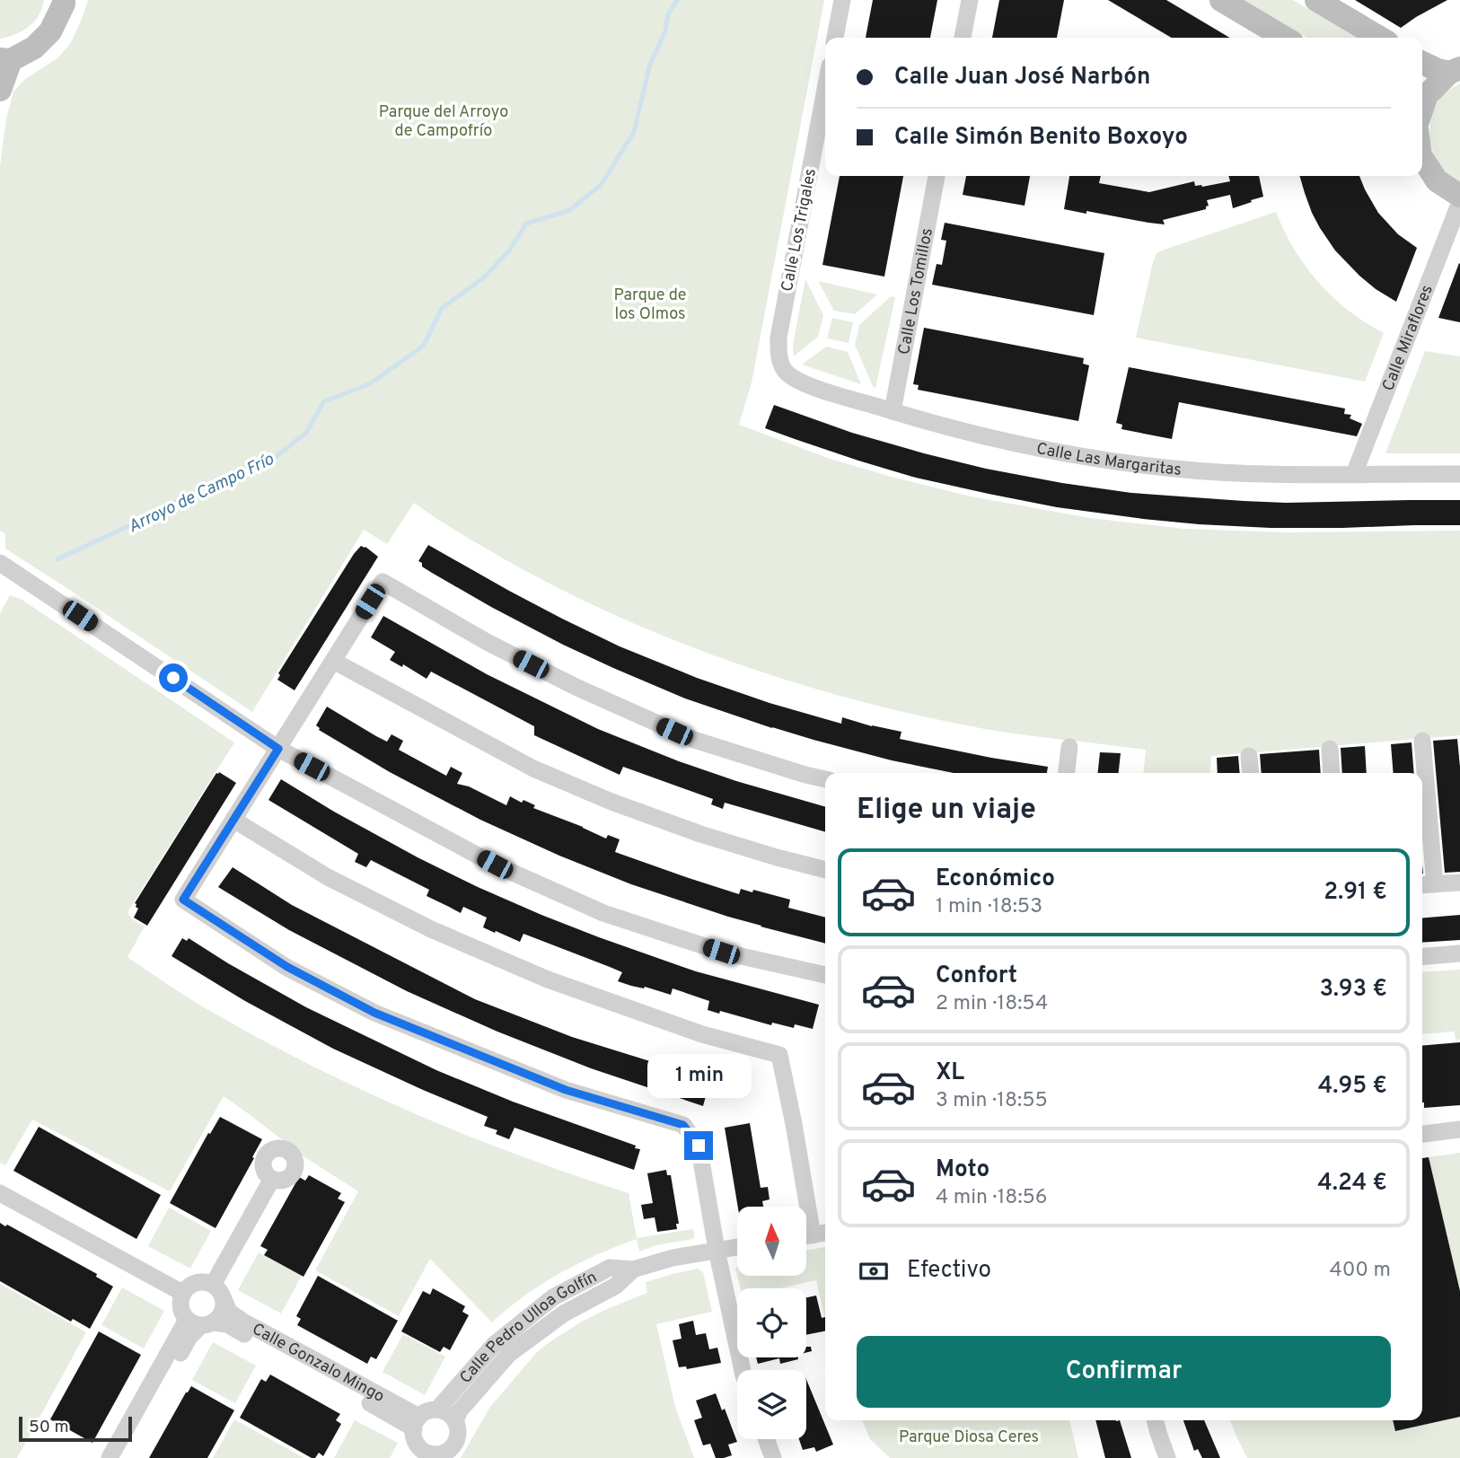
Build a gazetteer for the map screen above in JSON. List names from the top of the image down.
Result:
{
  "streets": {
    "street": [
      "Calle Los Trigales",
      "Calle Los Tomillos",
      "Calle Miraflores",
      "Calle Las Margaritas",
      "Calle Pedro Ulloa Golfín",
      "Calle Gonzalo Mingo"
    ]
  },
  "crossings": [
    ["Calle Los Trigales", "Calle Las Margaritas"],
    ["Calle Los Tomillos", "Calle Las Margaritas"],
    ["Calle Miraflores", "Calle Las Margaritas"],
    ["Calle Pedro Ulloa Golfín", "Calle Gonzalo Mingo"]
  ],
  "water": ["Arroyo de Campo Frío"],
  "parks": ["Parque del Arroyo de Campofrío", "Parque de los Olmos", "Parque Diosa Ceres"],
  "scale_bar": "50 m",
  "north": "top",
  "page": {
    "banner": ["Calle Juan José Narbón", "Calle Simón Benito Boxoyo"],
    "heading": "Elige un viaje",
    "list": [
      {
        "name": "Económico",
        "note": "1 min · 18:53",
        "value": "2.91 €"
      },
      {
        "name": "Confort",
        "note": "2 min · 18:54",
        "value": "3.93 €"
      },
      {
        "name": "XL",
        "note": "3 min · 18:55",
        "value": "4.95 €"
      },
      {
        "name": "Moto",
        "note": "4 min · 18:56",
        "value": "4.24 €"
      }
    ],
    "bubble": "1 min",
    "pay": ["Efectivo", "400 m"],
    "buttons": "Confirmar",
    "scale": "50 m"
  }
}
